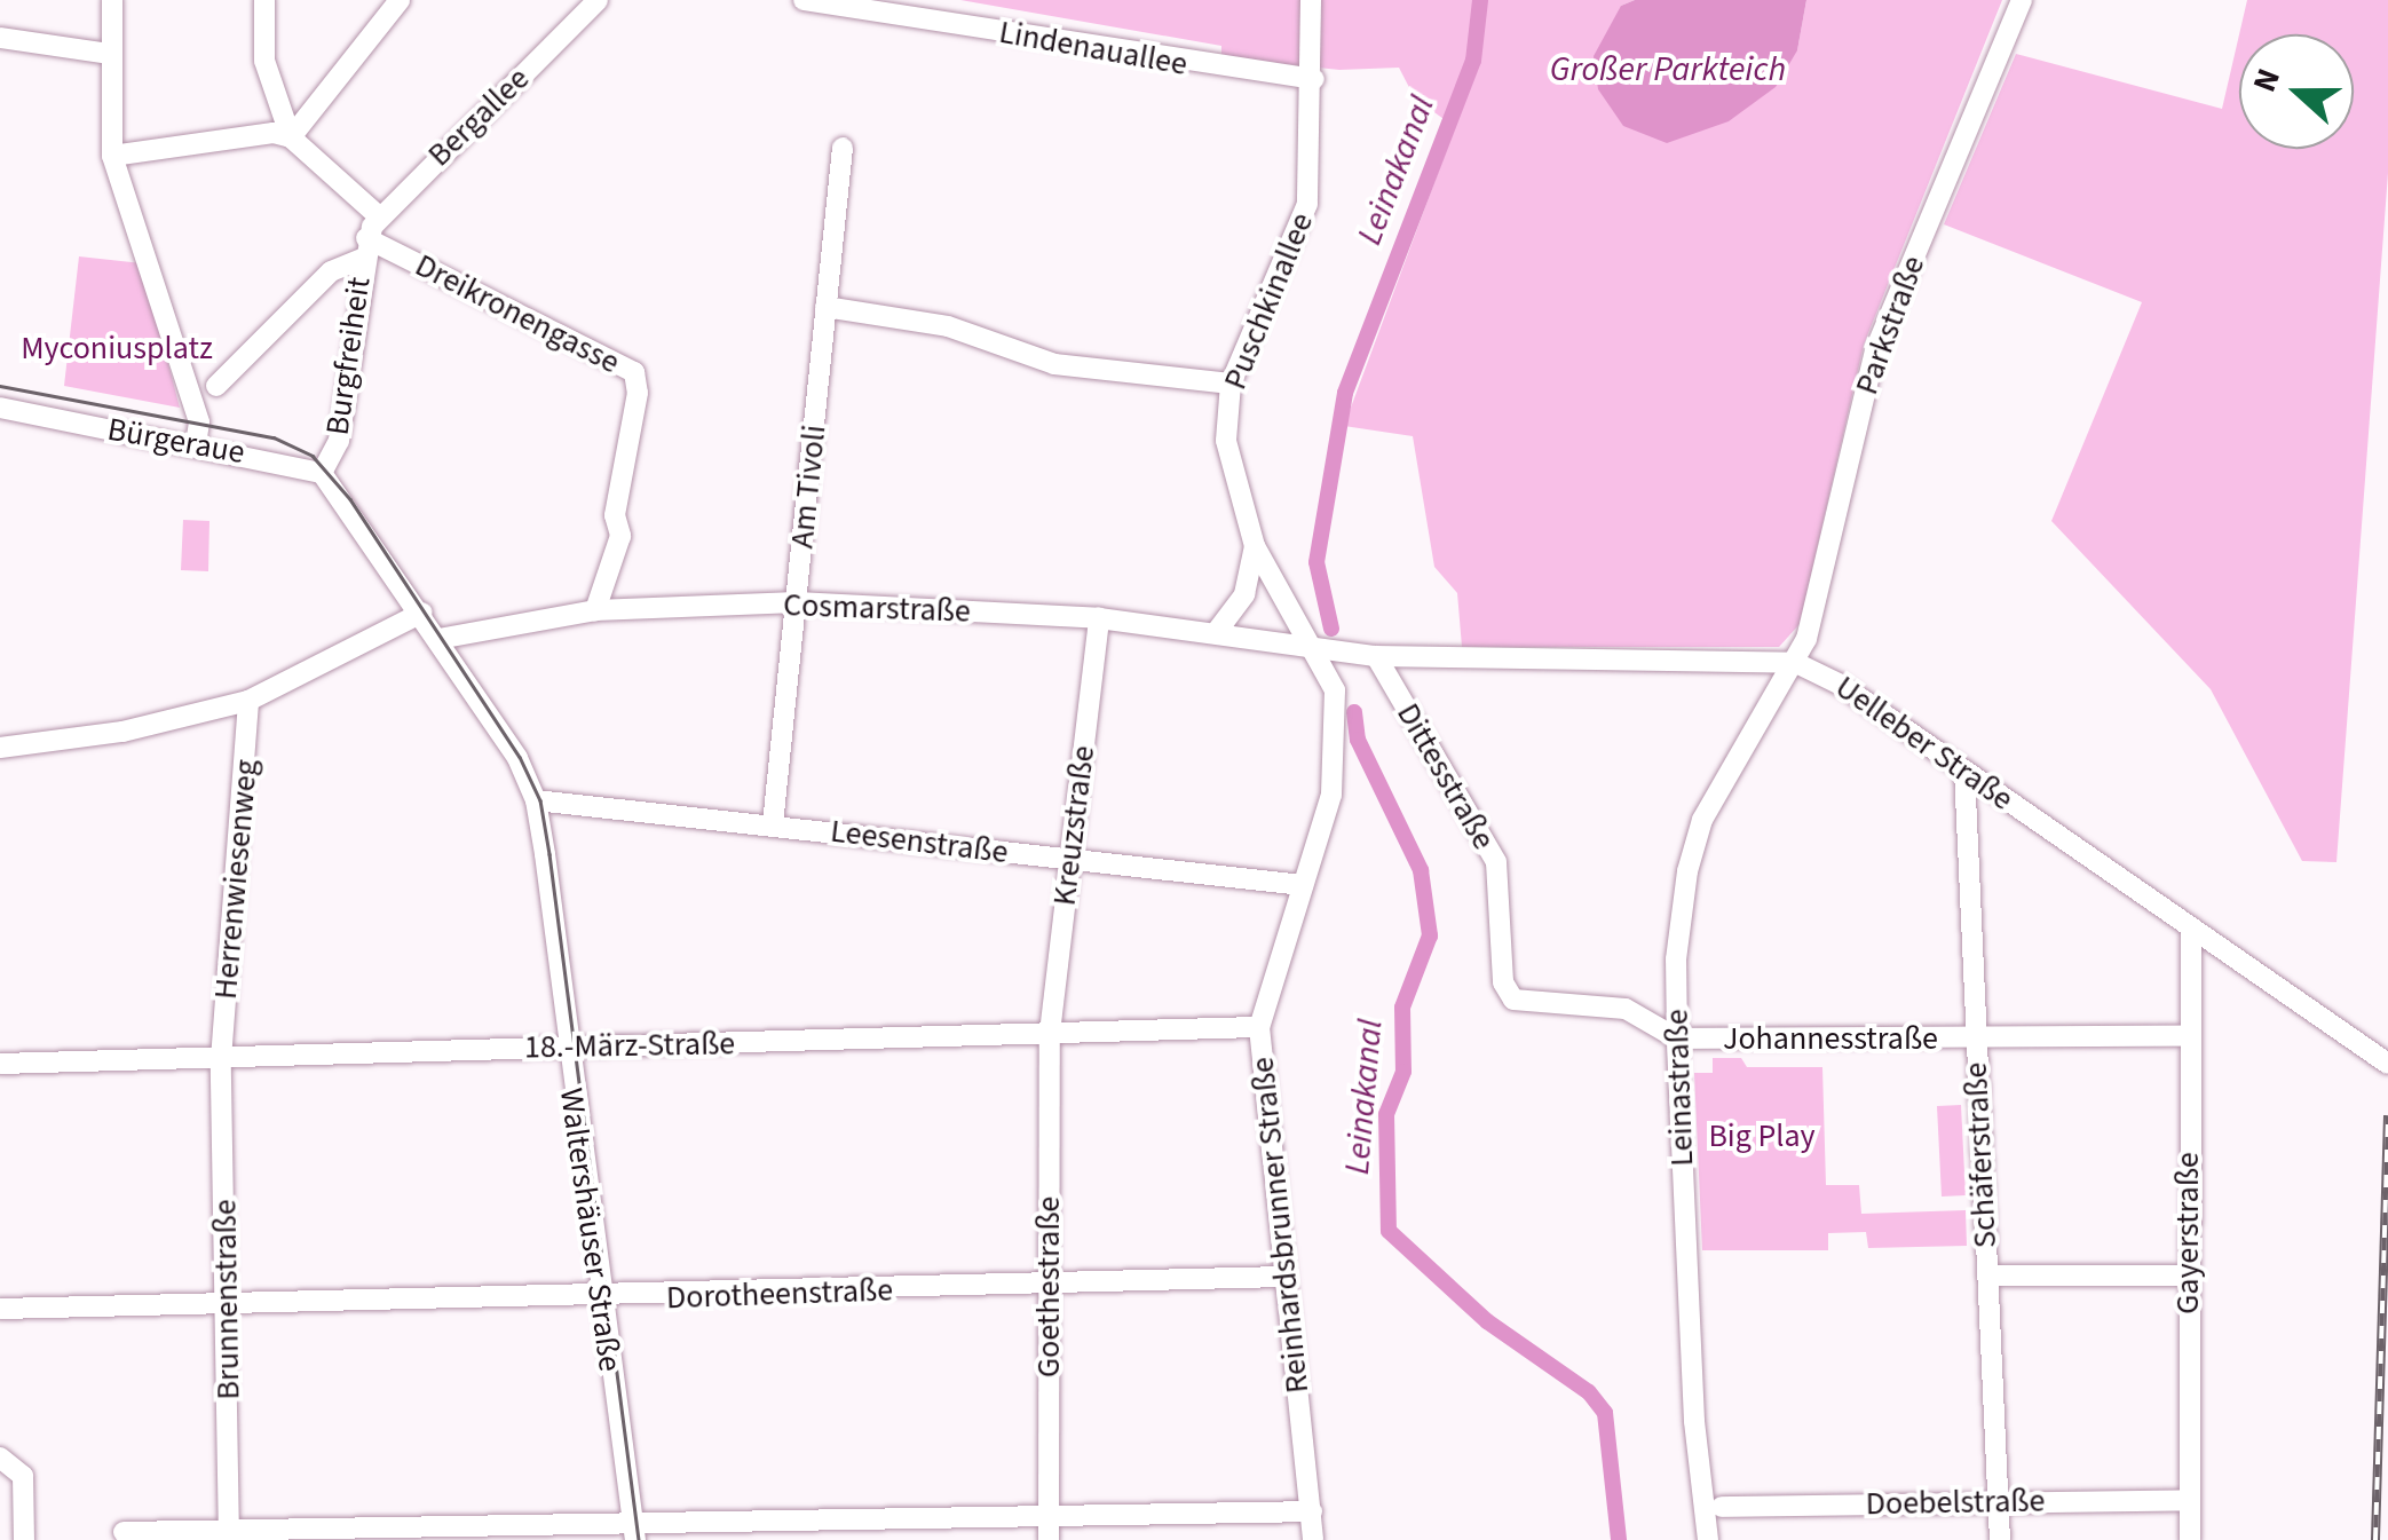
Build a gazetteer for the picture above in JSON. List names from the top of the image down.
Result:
{
  "streets": {
    "street": [
      "Lindenauallee",
      "Bergallee",
      "Puschkinallee",
      "Dreikronengasse",
      "Parkstraße",
      "Burgfreiheit",
      "Bürgeraue",
      "Am Tivoli",
      "Cosmarstraße",
      "Uelleber Straße",
      "Dittesstraße",
      "Kreuzstraße",
      "Leesenstraße",
      "Herrenwiesenweg",
      "Johannesstraße",
      "18.-März-Straße",
      "Leinastraße",
      "Schäferstraße",
      "Reinhardsbrunner Straße",
      "Waltershäuser Straße",
      "Gayerstraße",
      "Goethestraße",
      "Dorotheenstraße",
      "Brunnenstraße",
      "Doebelstraße"
    ]
  },
  "crossings": [
    ["Lindenauallee", "Puschkinallee"],
    ["Bergallee", "Dreikronengasse"],
    ["Bergallee", "Burgfreiheit"],
    ["Puschkinallee", "Cosmarstraße"],
    ["Puschkinallee", "Uelleber Straße"],
    ["Puschkinallee", "Reinhardsbrunner Straße"],
    ["Dreikronengasse", "Burgfreiheit"],
    ["Dreikronengasse", "Cosmarstraße"],
    ["Parkstraße", "Uelleber Straße"],
    ["Parkstraße", "Leinastraße"],
    ["Burgfreiheit", "Bürgeraue"],
    ["Burgfreiheit", "Waltershäuser Straße"],
    ["Bürgeraue", "Waltershäuser Straße"],
    ["Am Tivoli", "Cosmarstraße"],
    ["Am Tivoli", "Leesenstraße"],
    ["Cosmarstraße", "Uelleber Straße"],
    ["Cosmarstraße", "Kreuzstraße"],
    ["Cosmarstraße", "Reinhardsbrunner Straße"],
    ["Cosmarstraße", "Waltershäuser Straße"],
    ["Uelleber Straße", "Dittesstraße"],
    ["Uelleber Straße", "Leinastraße"],
    ["Uelleber Straße", "Schäferstraße"],
    ["Uelleber Straße", "Reinhardsbrunner Straße"],
    ["Uelleber Straße", "Gayerstraße"],
    ["Dittesstraße", "Johannesstraße"],
    ["Dittesstraße", "Leinastraße"],
    ["Kreuzstraße", "Leesenstraße"],
    ["Kreuzstraße", "18.-März-Straße"],
    ["Kreuzstraße", "Goethestraße"],
    ["Leesenstraße", "Reinhardsbrunner Straße"],
    ["Leesenstraße", "Waltershäuser Straße"],
    ["Herrenwiesenweg", "18.-März-Straße"],
    ["Herrenwiesenweg", "Brunnenstraße"],
    ["Johannesstraße", "Leinastraße"],
    ["Johannesstraße", "Schäferstraße"],
    ["Johannesstraße", "Gayerstraße"],
    ["18.-März-Straße", "Reinhardsbrunner Straße"],
    ["18.-März-Straße", "Waltershäuser Straße"],
    ["18.-März-Straße", "Goethestraße"],
    ["18.-März-Straße", "Brunnenstraße"],
    ["Schäferstraße", "Doebelstraße"],
    ["Reinhardsbrunner Straße", "Dorotheenstraße"],
    ["Waltershäuser Straße", "Dorotheenstraße"],
    ["Gayerstraße", "Doebelstraße"],
    ["Goethestraße", "Dorotheenstraße"],
    ["Dorotheenstraße", "Brunnenstraße"]
  ],
  "water": ["Großer Parkteich", "Leinakanal"],
  "parks": ["Myconiusplatz", "Big Play"],
  "north": "left"
}
